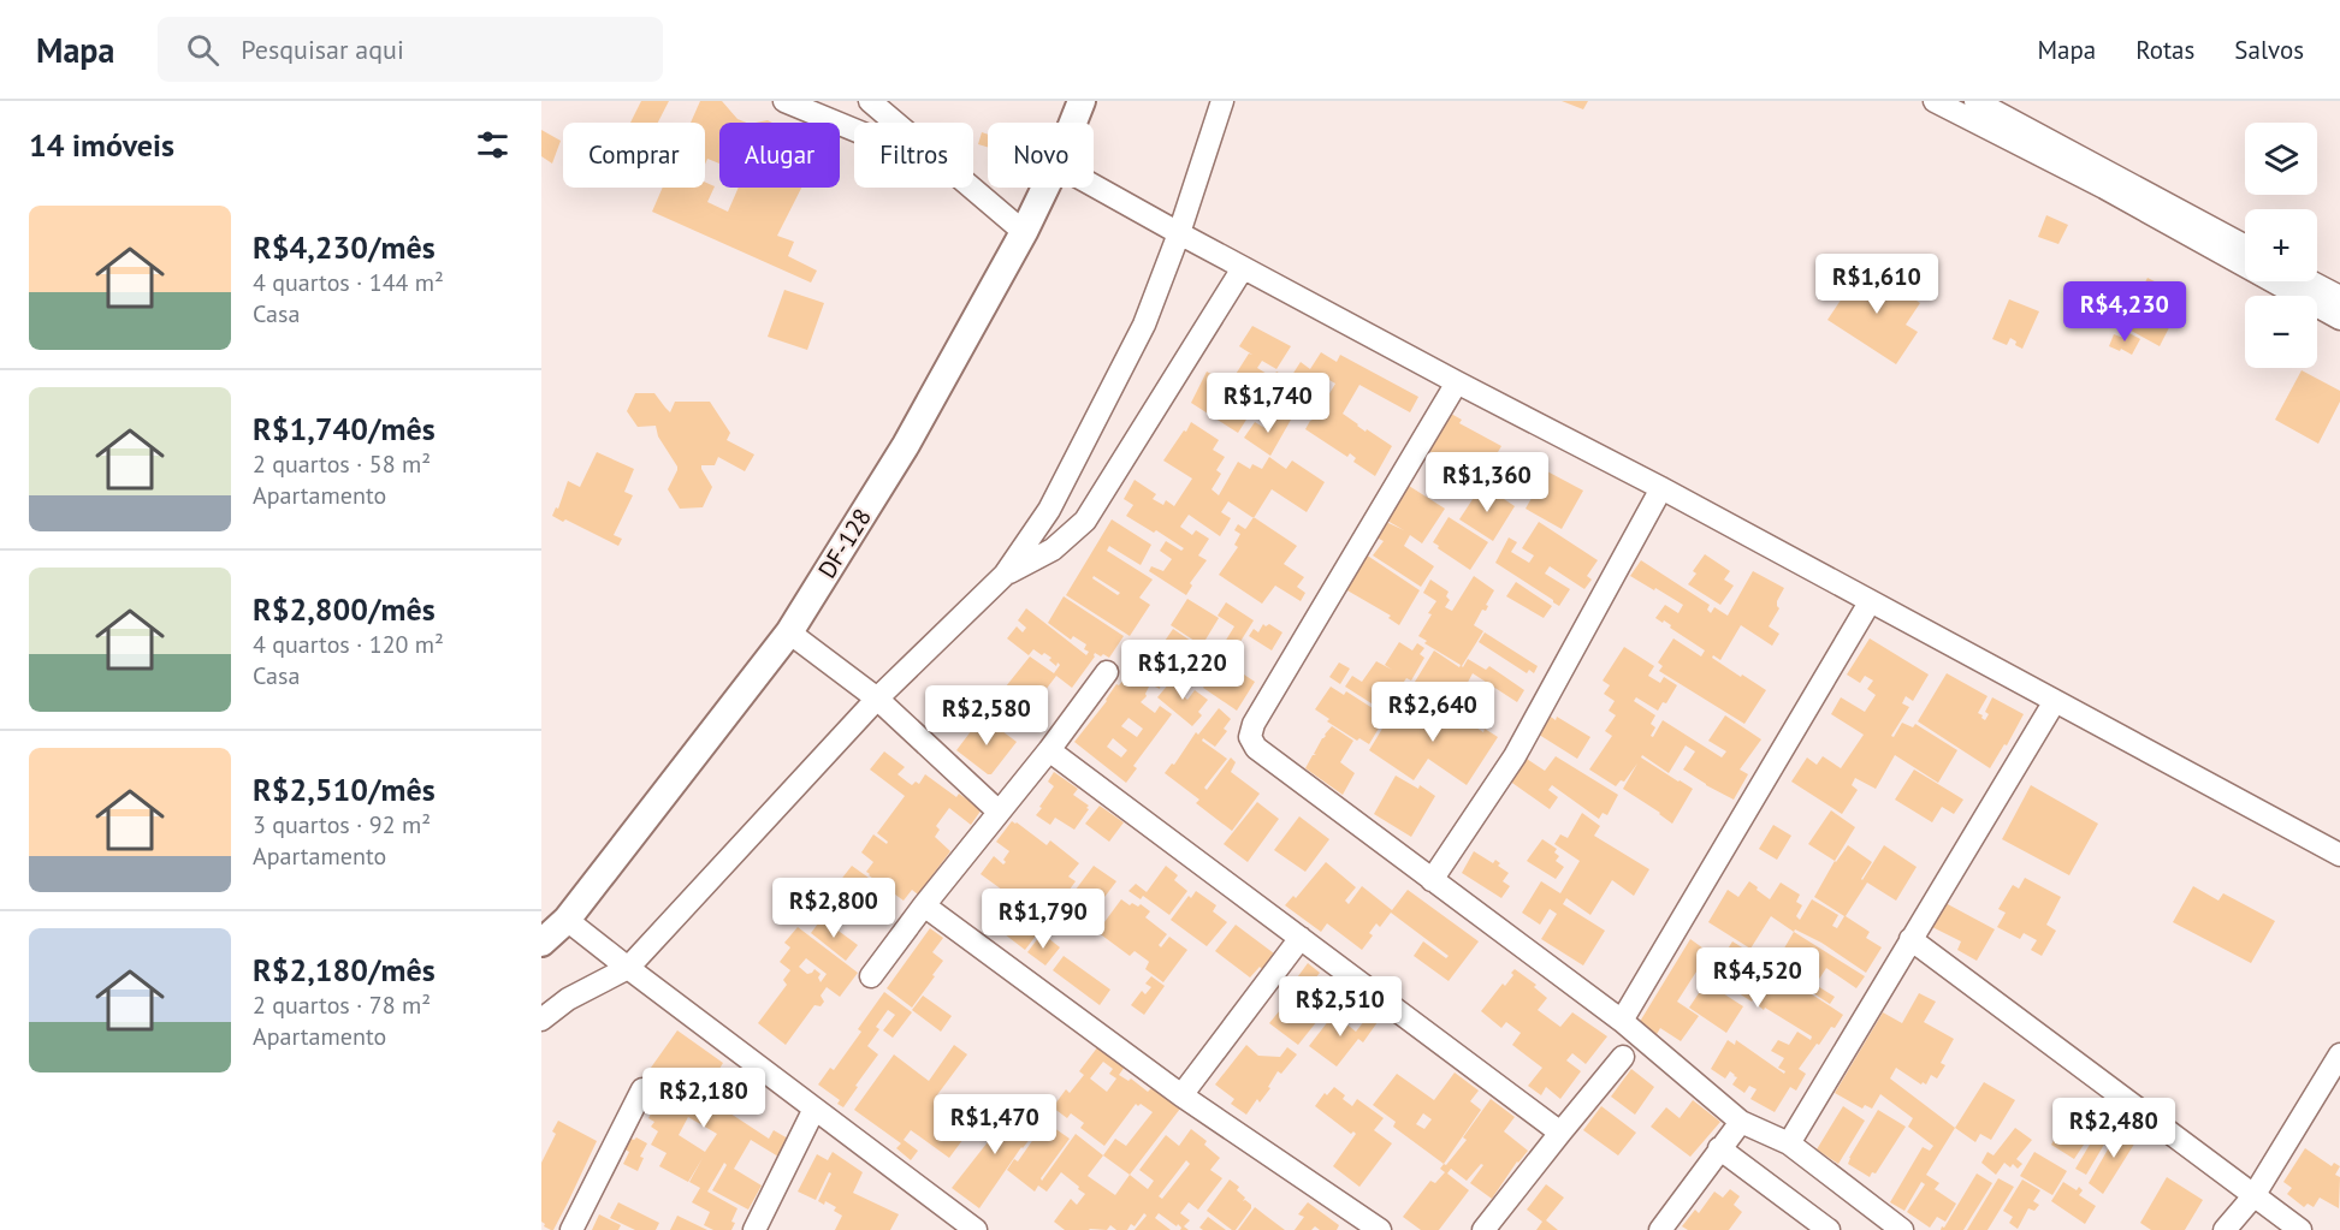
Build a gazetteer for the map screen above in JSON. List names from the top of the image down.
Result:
{
  "streets": {
    "main road": ["DF-128"]
  },
  "page": {
    "header": "Mapa",
    "search": "Pesquisar aqui",
    "nav": ["Mapa", "Rotas", "Salvos"],
    "heading": "14 imóveis",
    "map_buttons": ["+", "−"],
    "chip": [
      "Comprar",
      "Alugar",
      "Filtros",
      "Novo"
    ],
    "list": [
      {
        "name": "R$4,230/mês",
        "note": "4 quartos · 144 m² · Casa"
      },
      {
        "name": "R$1,740/mês",
        "note": "2 quartos · 58 m² · Apartamento"
      },
      {
        "name": "R$2,800/mês",
        "note": "4 quartos · 120 m² · Casa"
      },
      {
        "name": "R$2,510/mês",
        "note": "3 quartos · 92 m² · Apartamento"
      },
      {
        "name": "R$2,180/mês",
        "note": "2 quartos · 78 m² · Apartamento"
      }
    ],
    "price": [
      "R$1,610",
      "R$4,230",
      "R$1,740",
      "R$1,360",
      "R$1,220",
      "R$2,640",
      "R$2,580",
      "R$2,800",
      "R$1,790",
      "R$4,520",
      "R$2,510",
      "R$2,180",
      "R$1,470",
      "R$2,480"
    ]
  }
}
